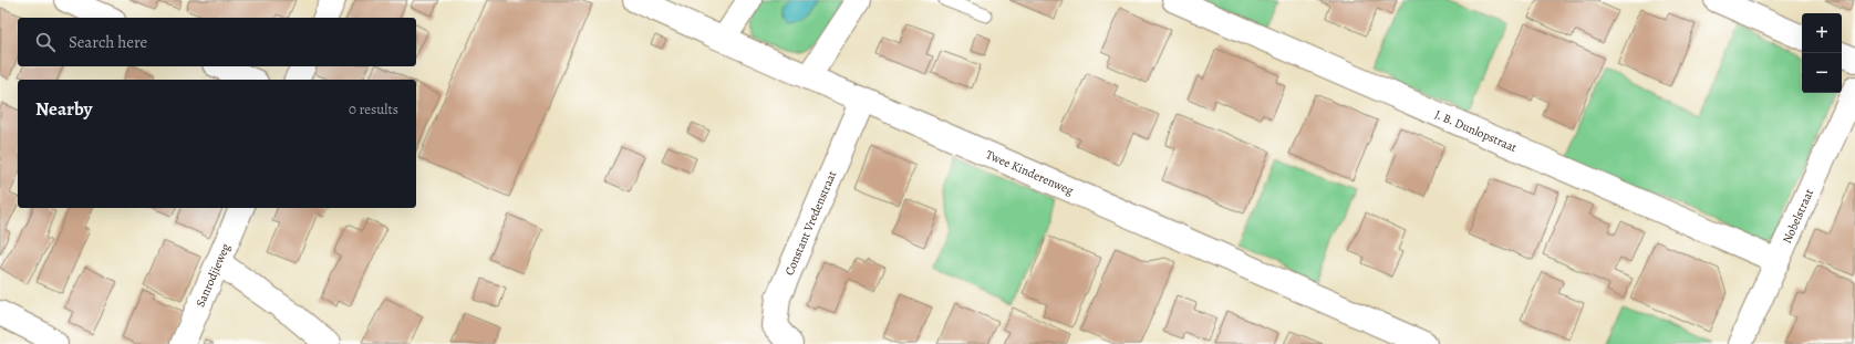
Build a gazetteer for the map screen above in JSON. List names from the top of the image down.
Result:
{
  "streets": {
    "street": [
      "J. B. Dunlopstraat",
      "Twee Kinderenweg",
      "Nobelstraat",
      "Constant Vredenstraat",
      "Sanrodjieweg"
    ]
  },
  "crossings": [
    ["J. B. Dunlopstraat", "Nobelstraat"],
    ["Twee Kinderenweg", "Constant Vredenstraat"]
  ],
  "page": {
    "map_buttons": ["+", "−"],
    "search": "Search here",
    "heading": ["Nearby", "0 results"]
  }
}
